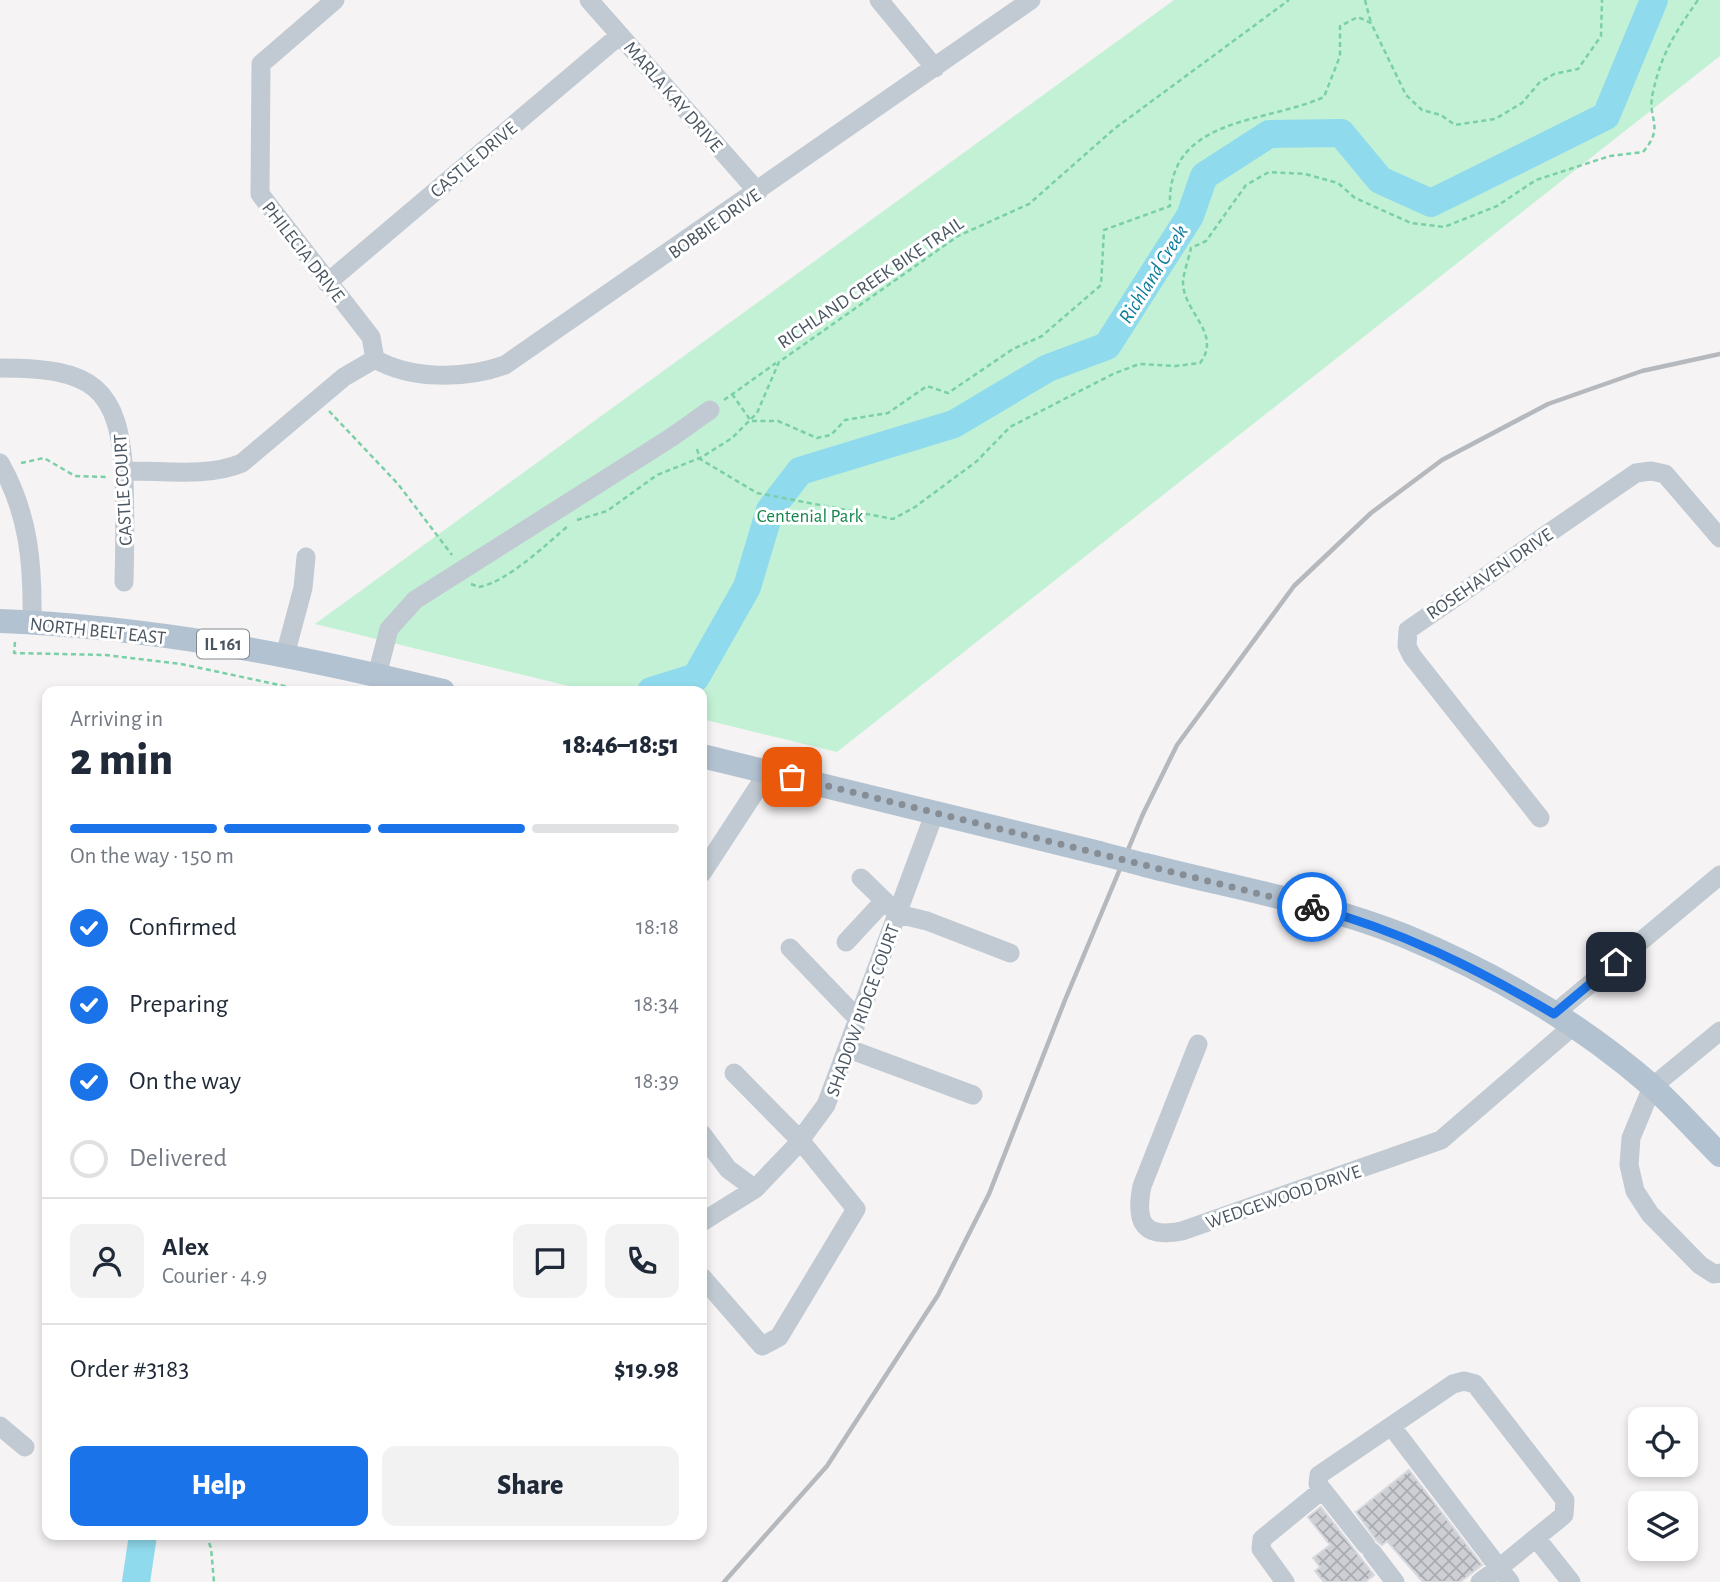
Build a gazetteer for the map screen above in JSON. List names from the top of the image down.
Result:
{
  "streets": {
    "main road": ["NORTH BELT EAST", "IL 161"],
    "street": [
      "MARLA KAY DRIVE",
      "CASTLE DRIVE",
      "BOBBIE DRIVE",
      "PHILECIA DRIVE",
      "CASTLE COURT",
      "ROSEHAVEN DRIVE",
      "SHADOW RIDGE COURT",
      "WEDGEWOOD DRIVE"
    ],
    "path": ["RICHLAND CREEK BIKE TRAIL"]
  },
  "crossings": [
    ["MARLA KAY DRIVE", "CASTLE DRIVE"],
    ["MARLA KAY DRIVE", "BOBBIE DRIVE"],
    ["CASTLE DRIVE", "PHILECIA DRIVE"],
    ["BOBBIE DRIVE", "PHILECIA DRIVE"]
  ],
  "water": ["Richland Creek"],
  "parks": ["Centenial Park"],
  "page": {
    "heading": ["2 min", "Arriving in", "18:46–18:51"],
    "panel": [
      "Alex",
      "Courier · 4.9",
      "Order #3183",
      "$19.98"
    ],
    "bar": "On the way · 150 m",
    "list": [
      ["Confirmed", "18:18"],
      ["Preparing", "18:34"],
      ["On the way", "18:39"],
      "Delivered"
    ],
    "buttons": ["Help", "Share"]
  }
}
